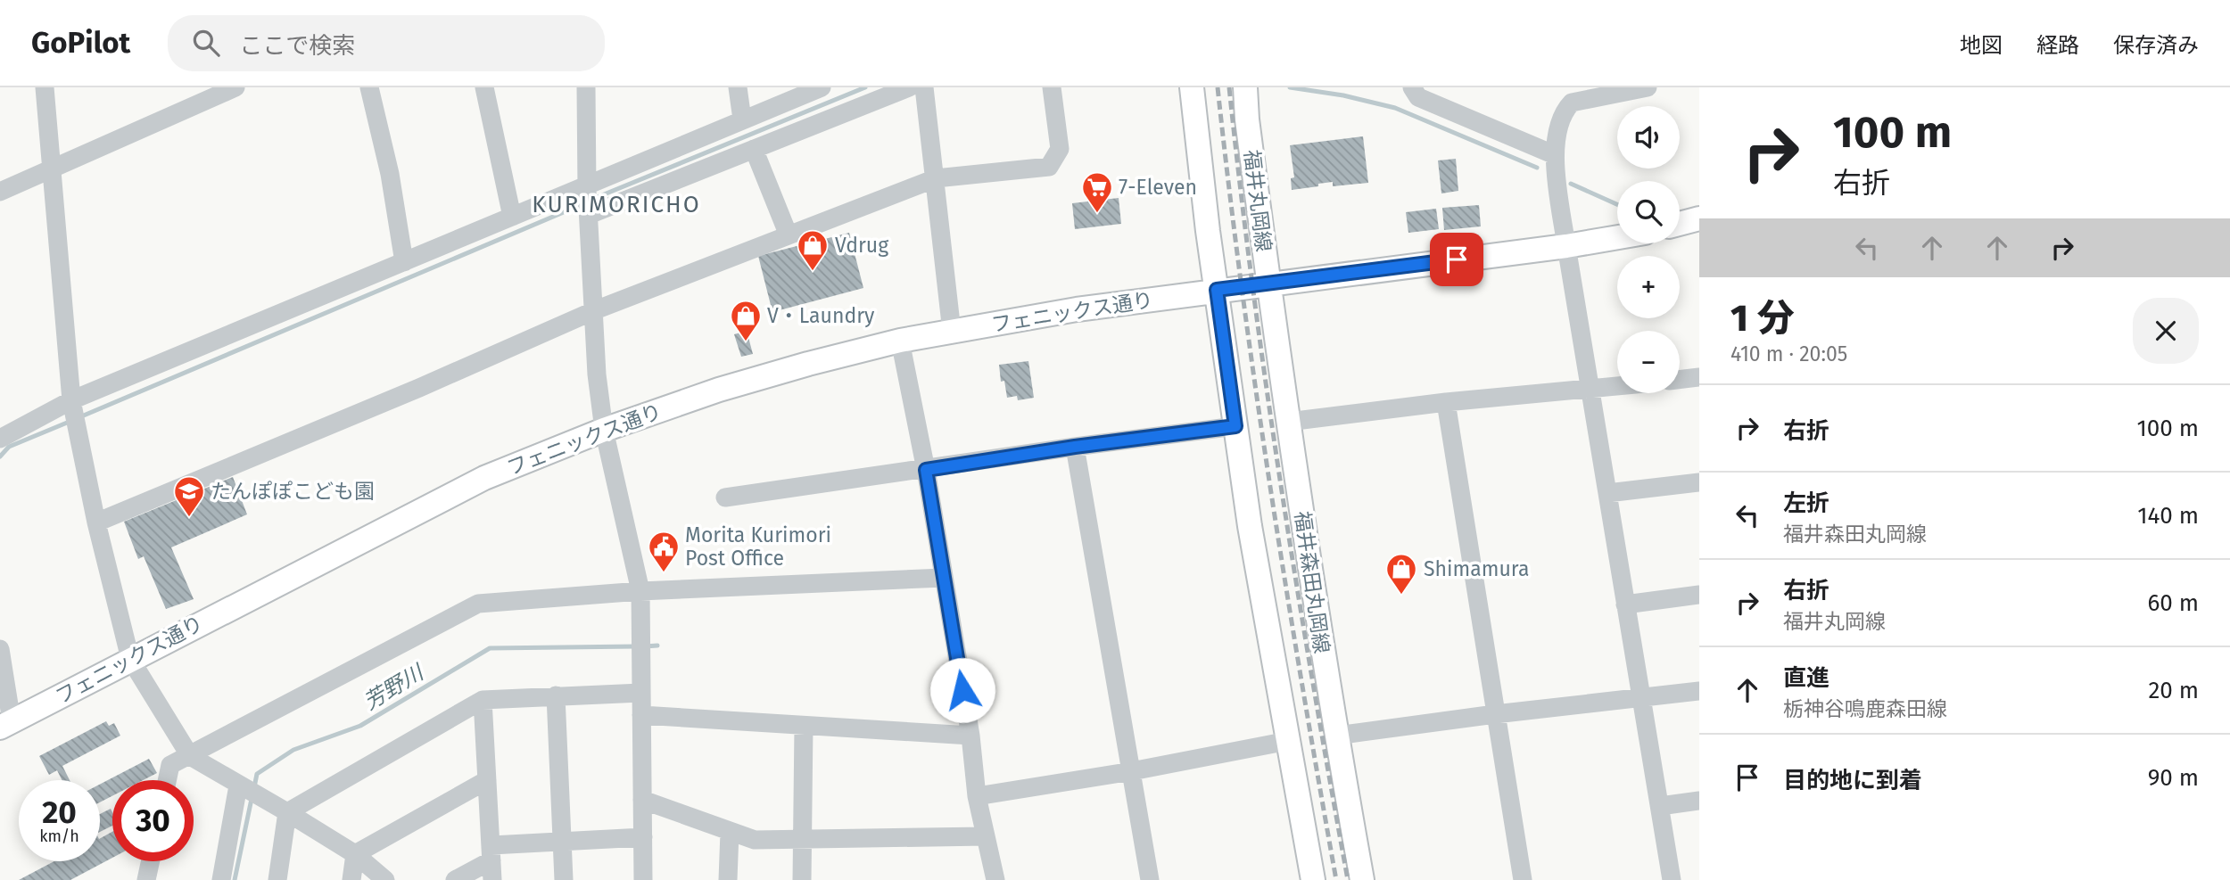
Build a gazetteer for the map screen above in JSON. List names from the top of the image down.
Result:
{
  "streets": {
    "main road": ["福井丸岡線", "フェニックス通り", "福井森田丸岡線"]
  },
  "crossings": [
    ["福井丸岡線", "福井森田丸岡線"]
  ],
  "districts": ["KURIMORICHO"],
  "water": ["芳野川"],
  "places": {
    "supermarket": ["7-Eleven"],
    "shop": ["Vdrug", "V・Laundry", "Shimamura"],
    "school or university": ["たんぽぽこども園"],
    "public building": ["Morita Kurimori Post Office"]
  },
  "page": {
    "header": "GoPilot",
    "search": "ここで検索",
    "nav": ["地図", "経路", "保存済み"],
    "turn": ["100 m", "右折"],
    "map_buttons": ["+", "−"],
    "heading": ["1 分", "410 m · 20:05"],
    "list": [
      {
        "name": "右折",
        "value": "100 m"
      },
      {
        "name": "左折",
        "note": "福井森田丸岡線",
        "value": "140 m"
      },
      {
        "name": "右折",
        "note": "福井丸岡線",
        "value": "60 m"
      },
      {
        "name": "直進",
        "note": "栃神谷鳴鹿森田線",
        "value": "20 m"
      },
      {
        "name": "目的地に到着",
        "value": "90 m"
      }
    ],
    "speed": "20 km/h",
    "limit": "30"
  }
}
